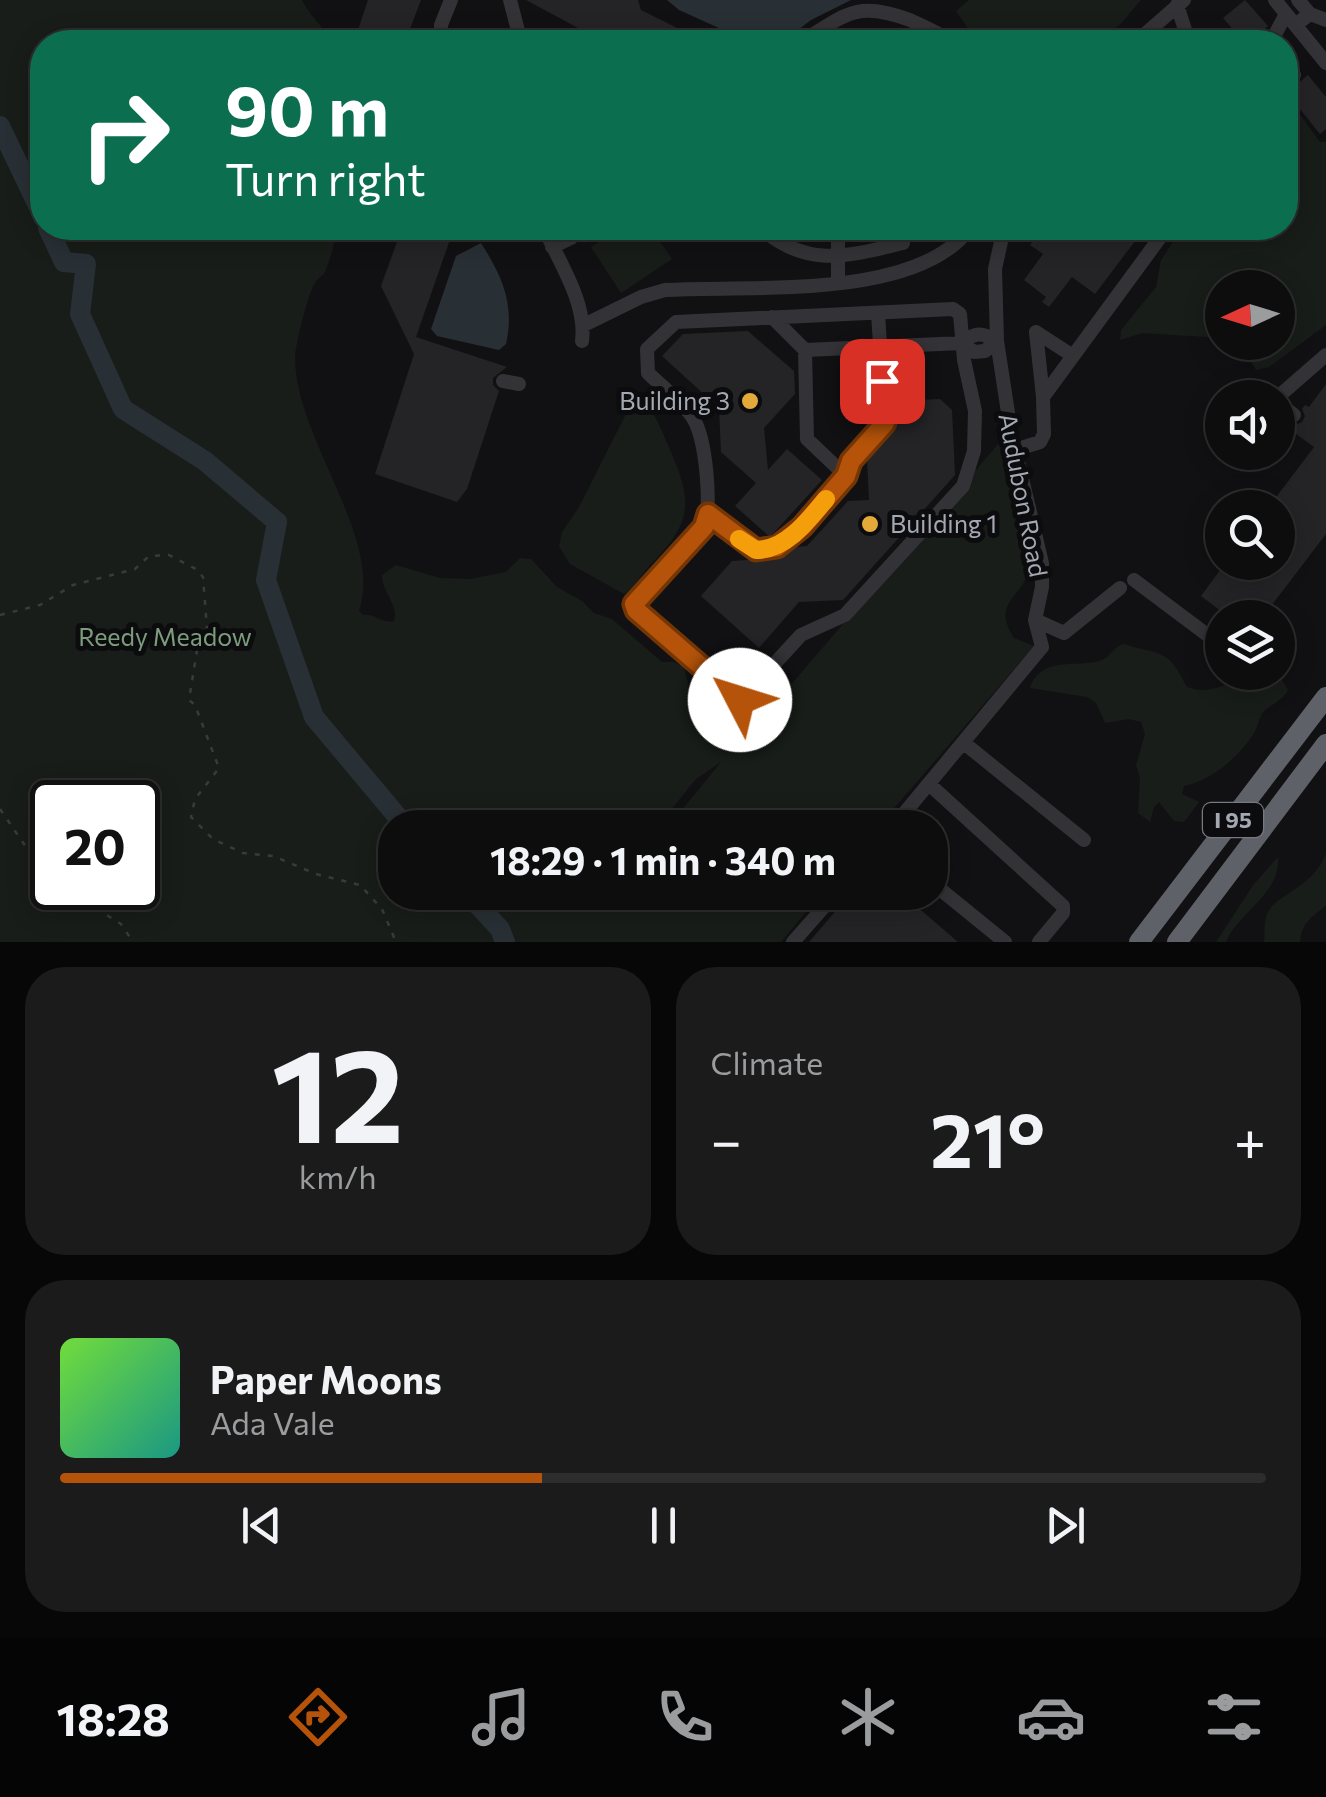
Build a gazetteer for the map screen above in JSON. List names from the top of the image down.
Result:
{
  "streets": {
    "highway": ["I 95"],
    "street": ["Audubon Road"]
  },
  "parks": ["Reedy Meadow"],
  "places": ["Building 3", "Building 1"],
  "north": "left",
  "page": {
    "turn": ["90 m", "Turn right"],
    "limit": "20",
    "trip": "18:29 · 1 min · 340 m",
    "tile": [
      ["12", "km/h"],
      "Climate"
    ],
    "heat": ["−", "21°", "+"],
    "song": ["Paper Moons", "Ada Vale"],
    "tabs": "18:28"
  }
}
